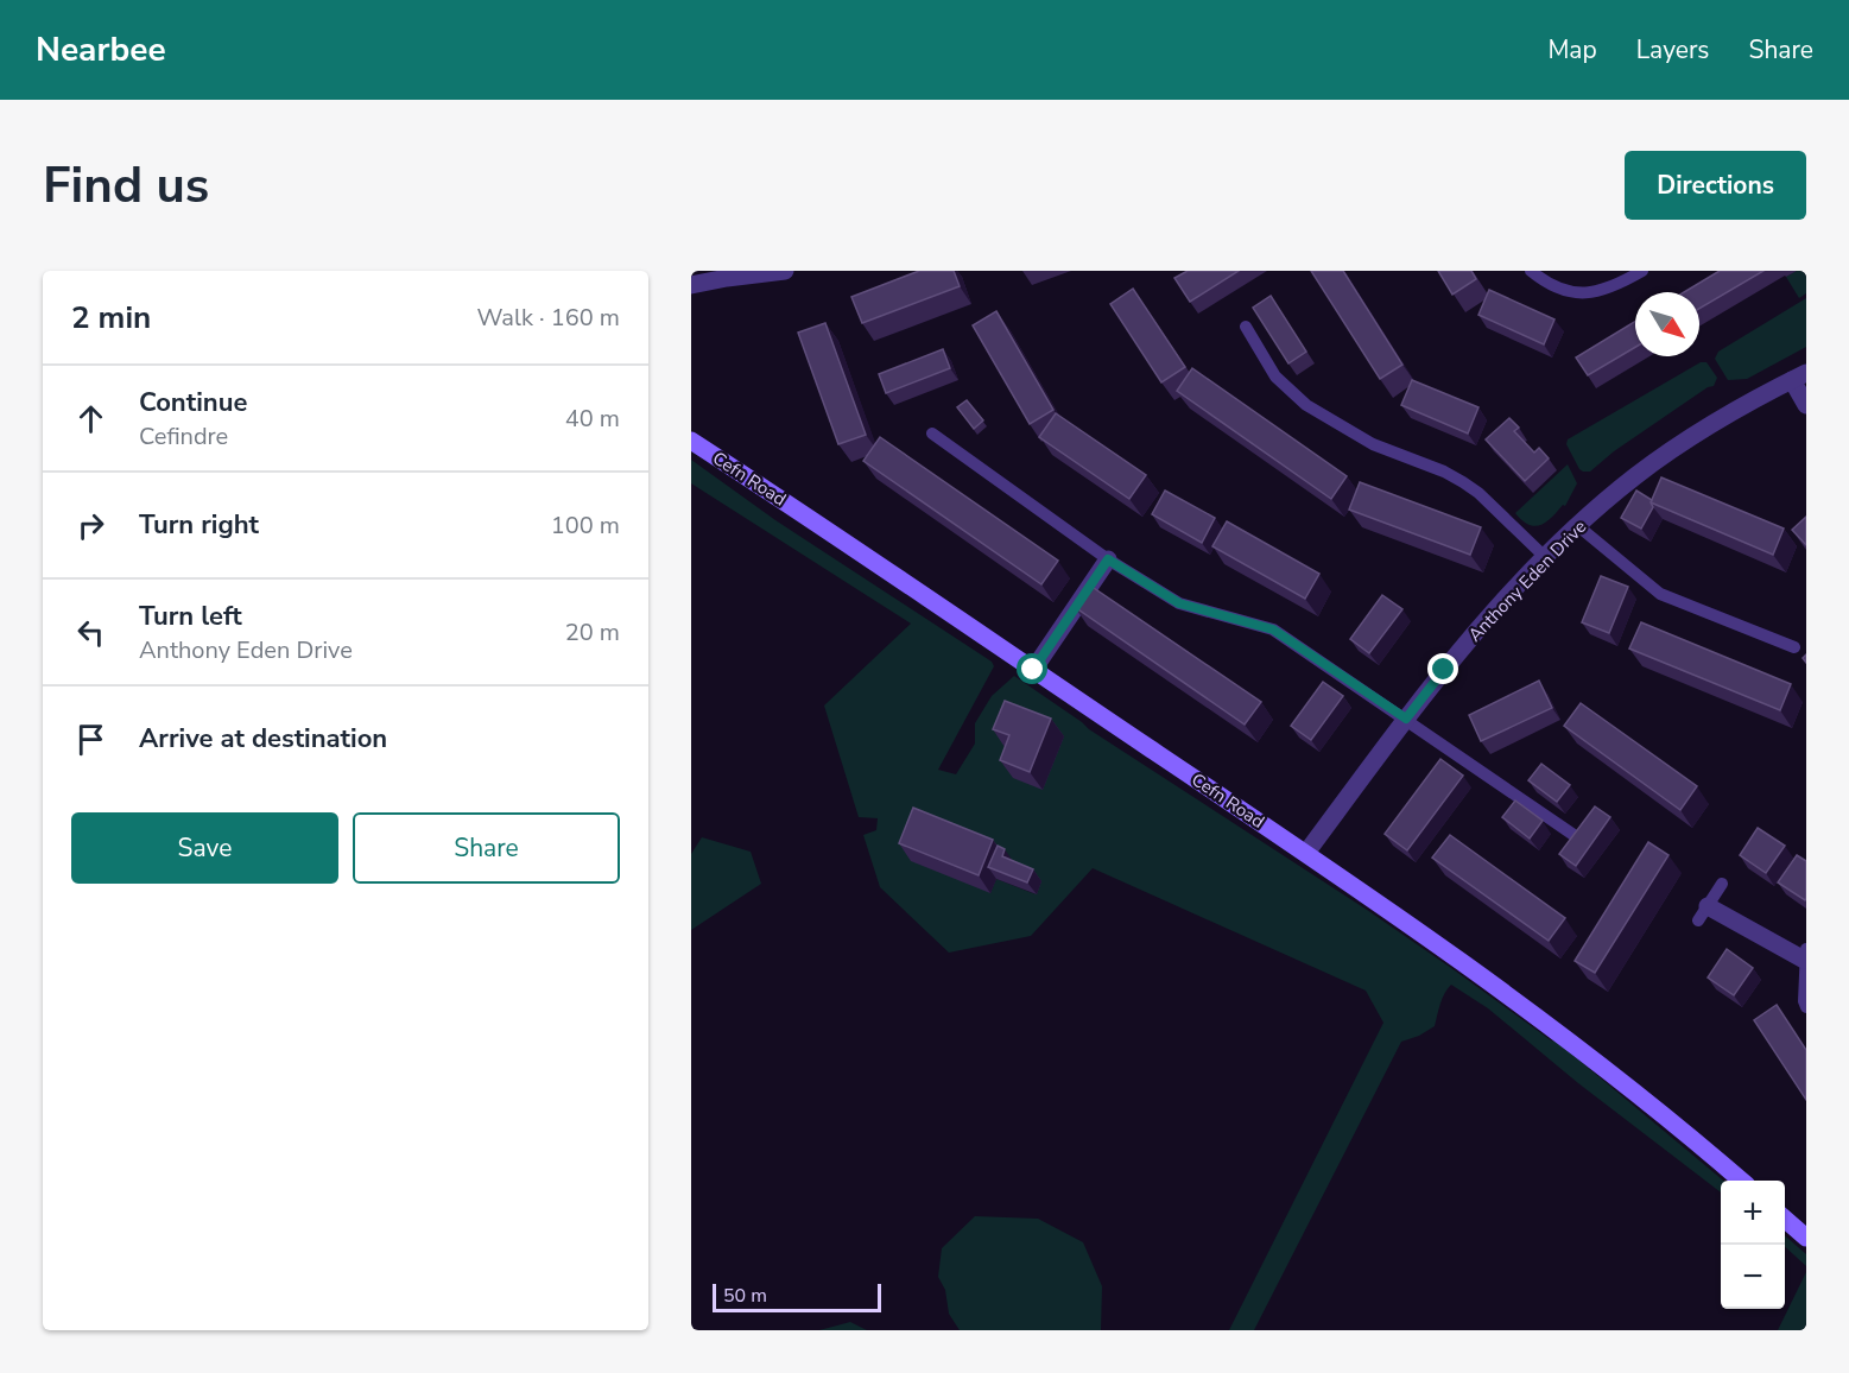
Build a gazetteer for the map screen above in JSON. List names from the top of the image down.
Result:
{
  "streets": {
    "street": ["Cefn Road", "Anthony Eden Drive"]
  },
  "crossings": [
    ["Cefn Road", "Anthony Eden Drive"]
  ],
  "scale_bar": "50 m",
  "north": "bottom right",
  "page": {
    "header": "Nearbee",
    "nav": ["Map", "Layers", "Share"],
    "buttons": [
      "Directions",
      ["Save", "Share"]
    ],
    "title": "Find us",
    "heading": ["2 min", "Walk · 160 m"],
    "list": [
      ["Continue", "Cefindre", "40 m"],
      ["Turn right", "100 m"],
      ["Turn left", "Anthony Eden Drive", "20 m"],
      "Arrive at destination"
    ],
    "map_buttons": ["+", "−"],
    "scale": "50 m"
  }
}
